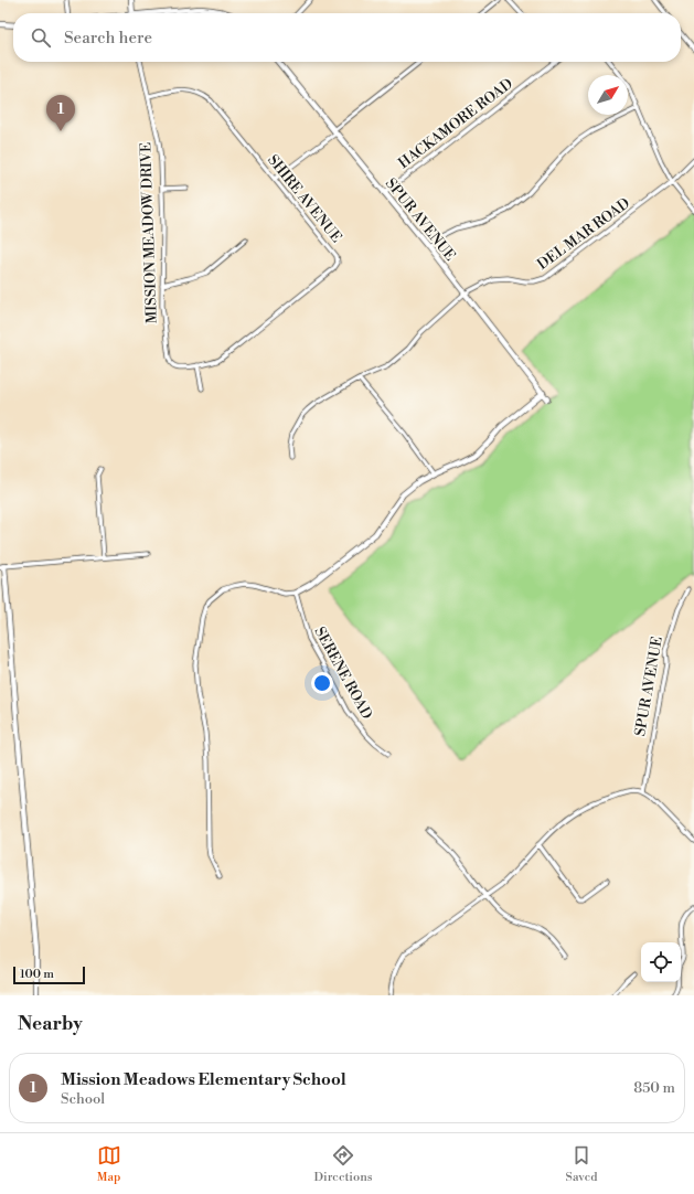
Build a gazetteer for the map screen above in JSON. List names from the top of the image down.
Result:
{
  "streets": {
    "street": [
      "HACKAMORE ROAD",
      "SHIRE AVENUE",
      "SPUR AVENUE",
      "MISSION MEADOW DRIVE",
      "DEL MAR ROAD",
      "SERENE ROAD"
    ]
  },
  "crossings": [
    ["HACKAMORE ROAD", "SPUR AVENUE"],
    ["SHIRE AVENUE", "MISSION MEADOW DRIVE"],
    ["SPUR AVENUE", "DEL MAR ROAD"]
  ],
  "scale_bar": "100 m",
  "north": "top right",
  "page": {
    "search": "Search here",
    "pins": "1",
    "scale": "100 m",
    "heading": "Nearby",
    "list": [
      {
        "mark": "1",
        "name": "Mission Meadows Elementary School",
        "note": "School",
        "value": "850 m"
      }
    ],
    "nav": ["Map", "Directions", "Saved"]
  }
}
